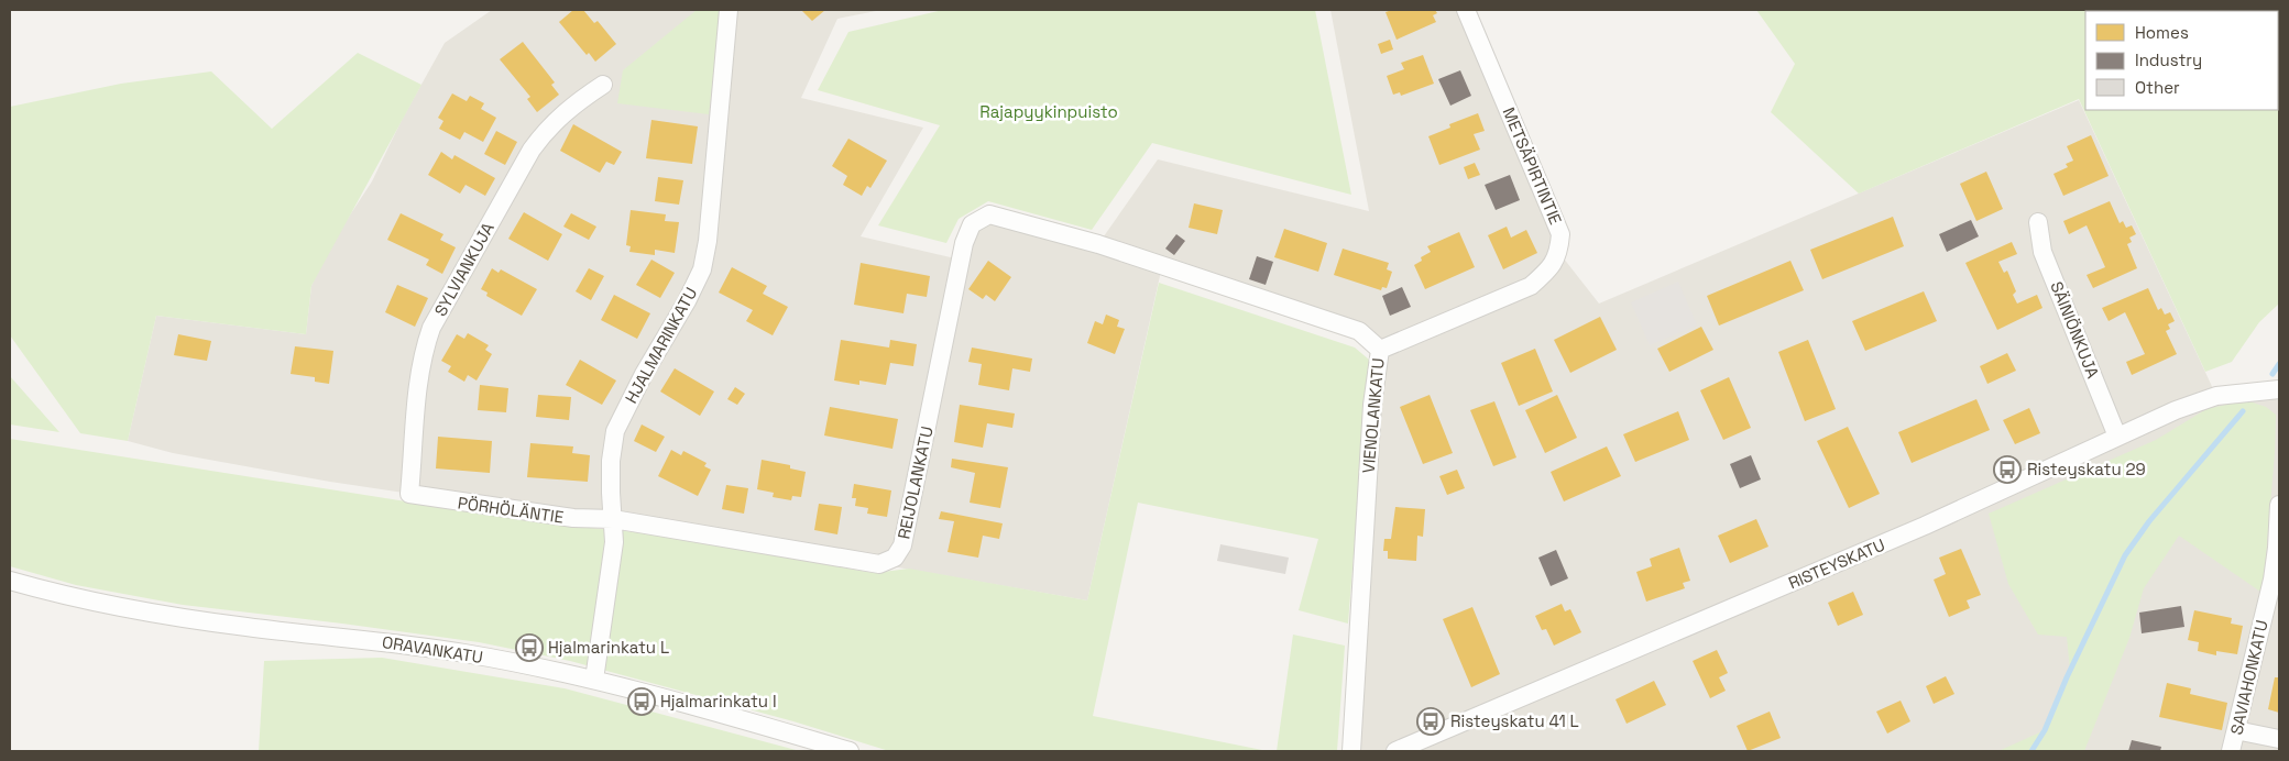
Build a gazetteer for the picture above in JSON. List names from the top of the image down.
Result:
{
  "streets": {
    "street": [
      "METSÄPIRTINTIE",
      "SYLVIANKUJA",
      "SÄINIÖNKUJA",
      "HJALMARINKATU",
      "VIENOLANKATU",
      "REIJOLANKATU",
      "PÖRHÖLÄNTIE",
      "RISTEYSKATU",
      "ORAVANKATU",
      "SAVIAHONKATU"
    ]
  },
  "crossings": [
    ["METSÄPIRTINTIE", "VIENOLANKATU"],
    ["SYLVIANKUJA", "PÖRHÖLÄNTIE"],
    ["SÄINIÖNKUJA", "RISTEYSKATU"],
    ["HJALMARINKATU", "REIJOLANKATU"],
    ["HJALMARINKATU", "PÖRHÖLÄNTIE"],
    ["HJALMARINKATU", "ORAVANKATU"],
    ["VIENOLANKATU", "REIJOLANKATU"],
    ["REIJOLANKATU", "PÖRHÖLÄNTIE"]
  ],
  "parks": ["Rajapyykinpuisto"],
  "places": {
    "bus stop": [
      "Risteyskatu 29",
      "Hjalmarinkatu L",
      "Hjalmarinkatu I",
      "Risteyskatu 41 L"
    ]
  },
  "legend": ["Homes", "Industry", "Other"]
}
